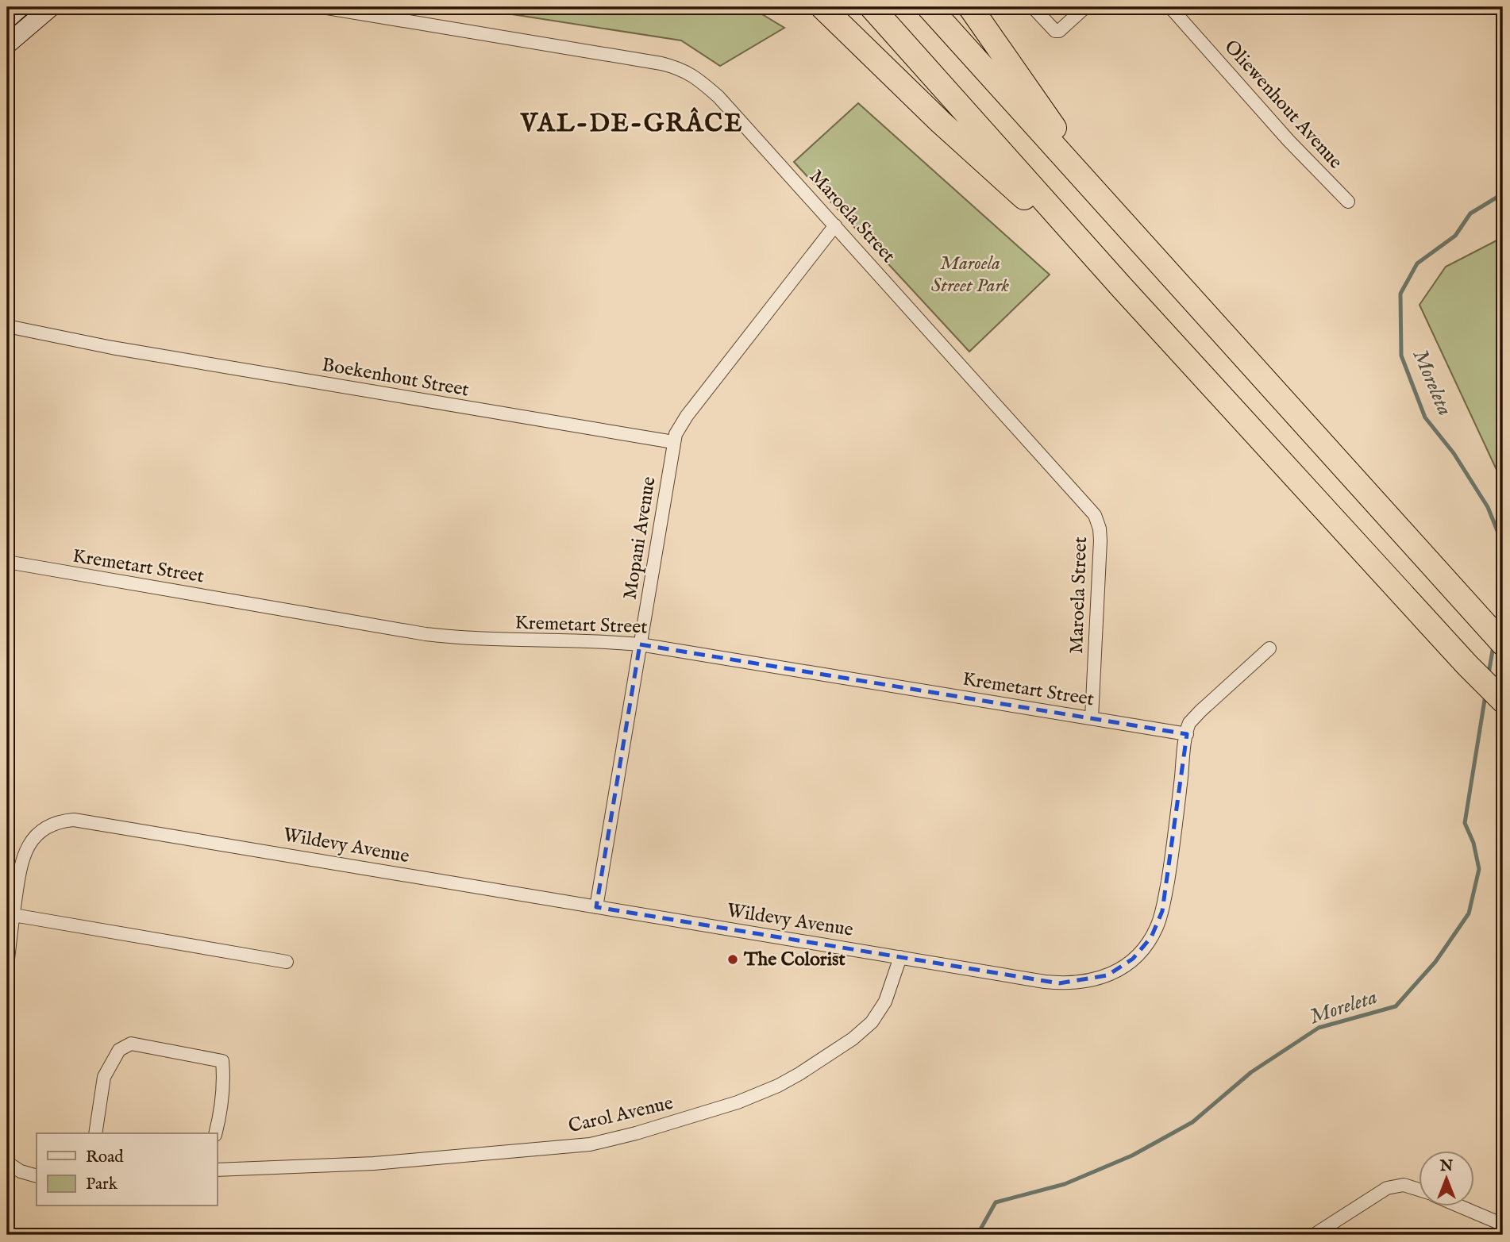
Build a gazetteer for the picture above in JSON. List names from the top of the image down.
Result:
{
  "streets": {
    "street": [
      "Oliewenhout Avenue",
      "Maroela Street",
      "Boekenhout Street",
      "Mopani Avenue",
      "Kremetart Street",
      "Wildevy Avenue",
      "Carol Avenue"
    ]
  },
  "crossings": [
    ["Maroela Street", "Mopani Avenue"],
    ["Maroela Street", "Kremetart Street"],
    ["Boekenhout Street", "Mopani Avenue"],
    ["Mopani Avenue", "Kremetart Street"],
    ["Mopani Avenue", "Wildevy Avenue"],
    ["Kremetart Street", "Wildevy Avenue"],
    ["Wildevy Avenue", "Carol Avenue"]
  ],
  "districts": ["VAL-DE-GRÂCE"],
  "water": ["Moreleta"],
  "parks": ["Maroela Street Park"],
  "places": ["The Colorist"],
  "legend": ["Road", "Park"],
  "north": "top"
}
